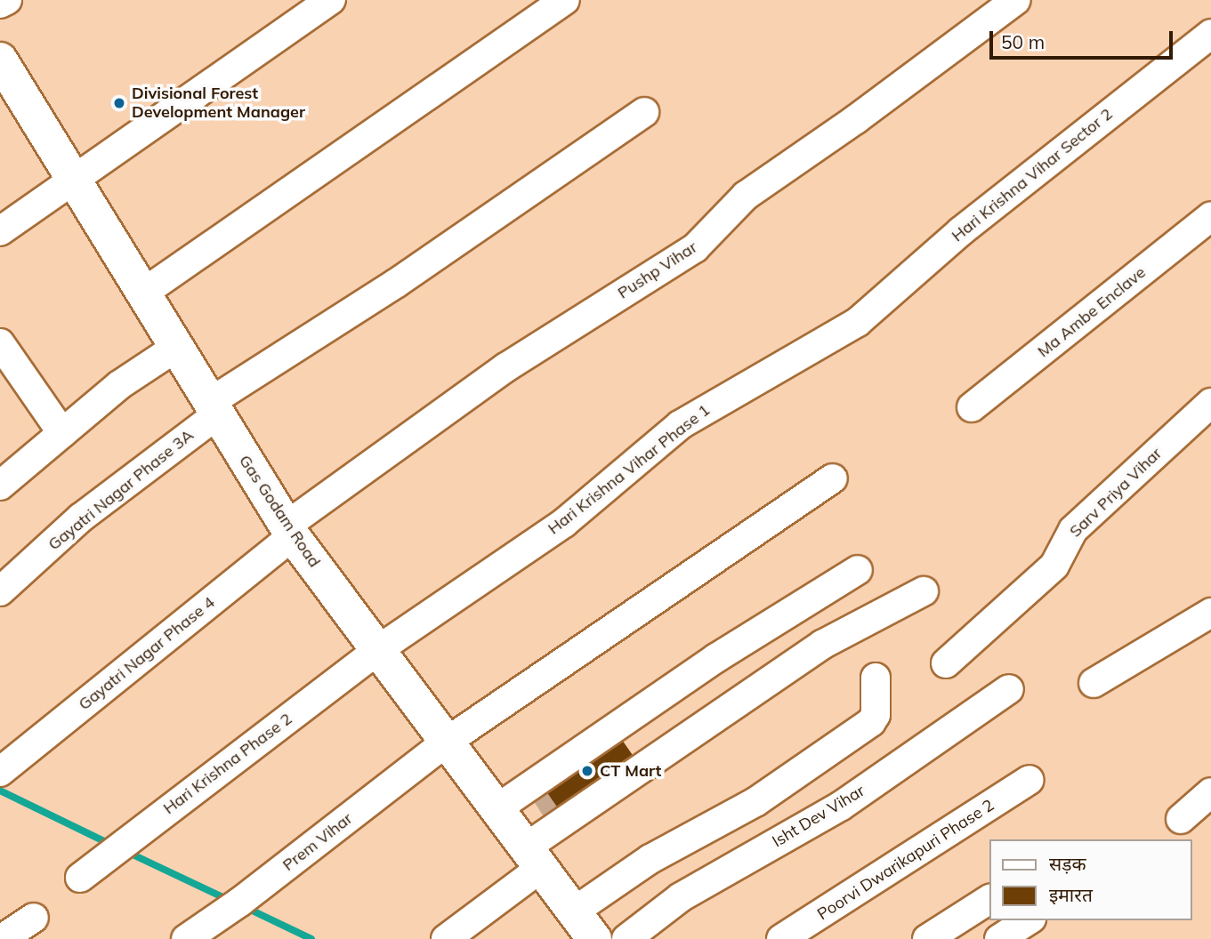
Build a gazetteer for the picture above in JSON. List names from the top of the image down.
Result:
{
  "streets": {
    "main road": ["Gas Godam Road"],
    "street": [
      "Hari Krishna Vihar Sector 2",
      "Pushp Vihar",
      "Ma Ambe Enclave",
      "Hari Krishna Vihar Phase 1",
      "Gayatri Nagar Phase 3A",
      "Sarv Priya Vihar",
      "Gayatri Nagar Phase 4",
      "Hari Krishna Phase 2",
      "Isht Dev Vihar",
      "Prem Vihar",
      "Poorvi Dwarikapuri Phase 2"
    ]
  },
  "crossings": [
    ["Hari Krishna Vihar Sector 2", "Hari Krishna Vihar Phase 1"],
    ["Pushp Vihar", "Gas Godam Road"],
    ["Pushp Vihar", "Gayatri Nagar Phase 4"],
    ["Hari Krishna Vihar Phase 1", "Gas Godam Road"],
    ["Hari Krishna Vihar Phase 1", "Hari Krishna Phase 2"],
    ["Gayatri Nagar Phase 3A", "Gas Godam Road"],
    ["Gas Godam Road", "Gayatri Nagar Phase 4"],
    ["Gas Godam Road", "Hari Krishna Phase 2"],
    ["Gas Godam Road", "Prem Vihar"]
  ],
  "places": ["Divisional Forest Development Manager", "CT Mart"],
  "legend": ["सड़क", "इमारत"],
  "scale_bar": "50 m"
}
